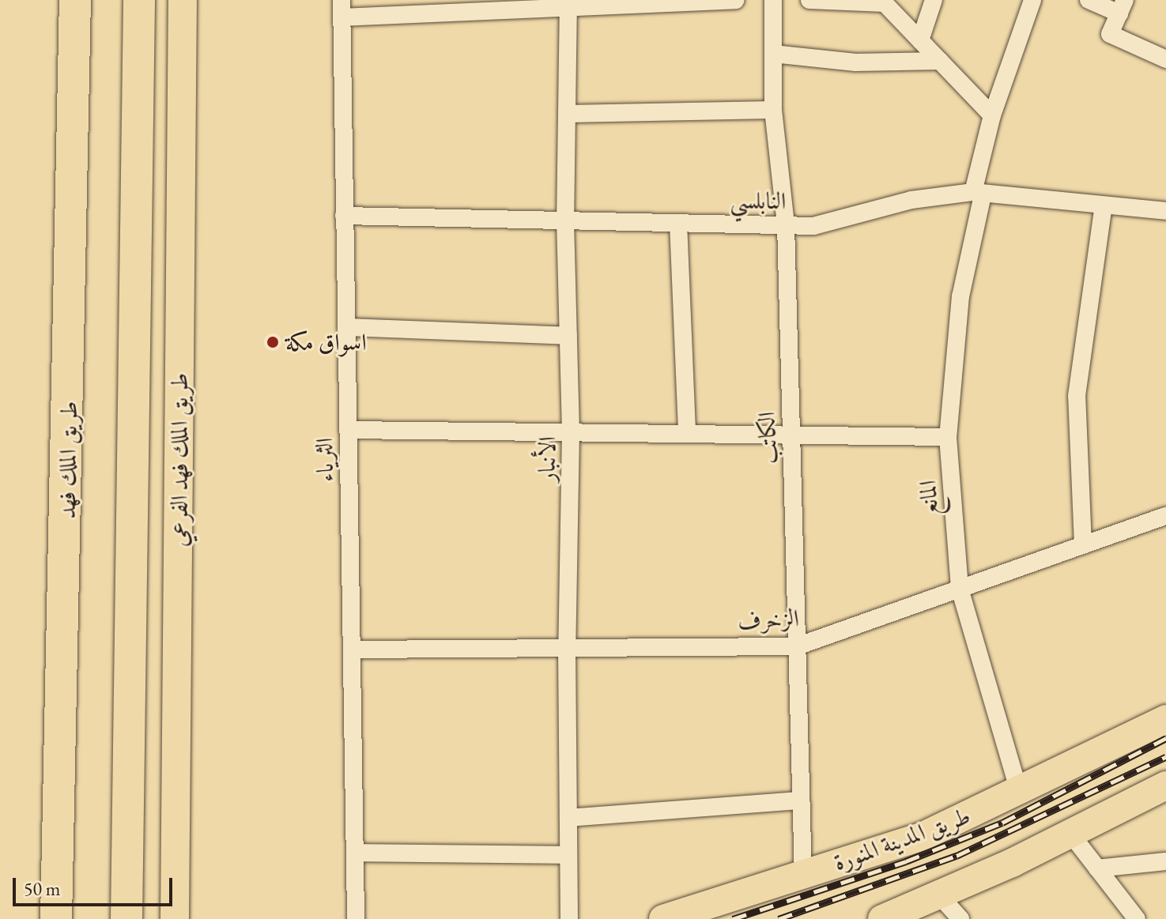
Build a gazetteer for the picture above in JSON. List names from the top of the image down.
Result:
{
  "streets": {
    "highway": ["طريق الملك فهد"],
    "main road": ["طريق الملك فهد الفرعي", "طريق المدينة المنورة"],
    "street": [
      "النابلسي",
      "الكاتب",
      "الأنبار",
      "الثرياء",
      "المانع",
      "الزخرف"
    ]
  },
  "crossings": [
    ["النابلسي", "الكاتب"],
    ["النابلسي", "الأنبار"],
    ["النابلسي", "الثرياء"],
    ["النابلسي", "المانع"],
    ["الكاتب", "الزخرف"],
    ["الكاتب", "طريق المدينة المنورة"],
    ["الأنبار", "الزخرف"],
    ["الثرياء", "الزخرف"],
    ["المانع", "الزخرف"],
    ["المانع", "طريق المدينة المنورة"]
  ],
  "places": ["اسواق مكة"],
  "scale_bar": "50 m"
}
